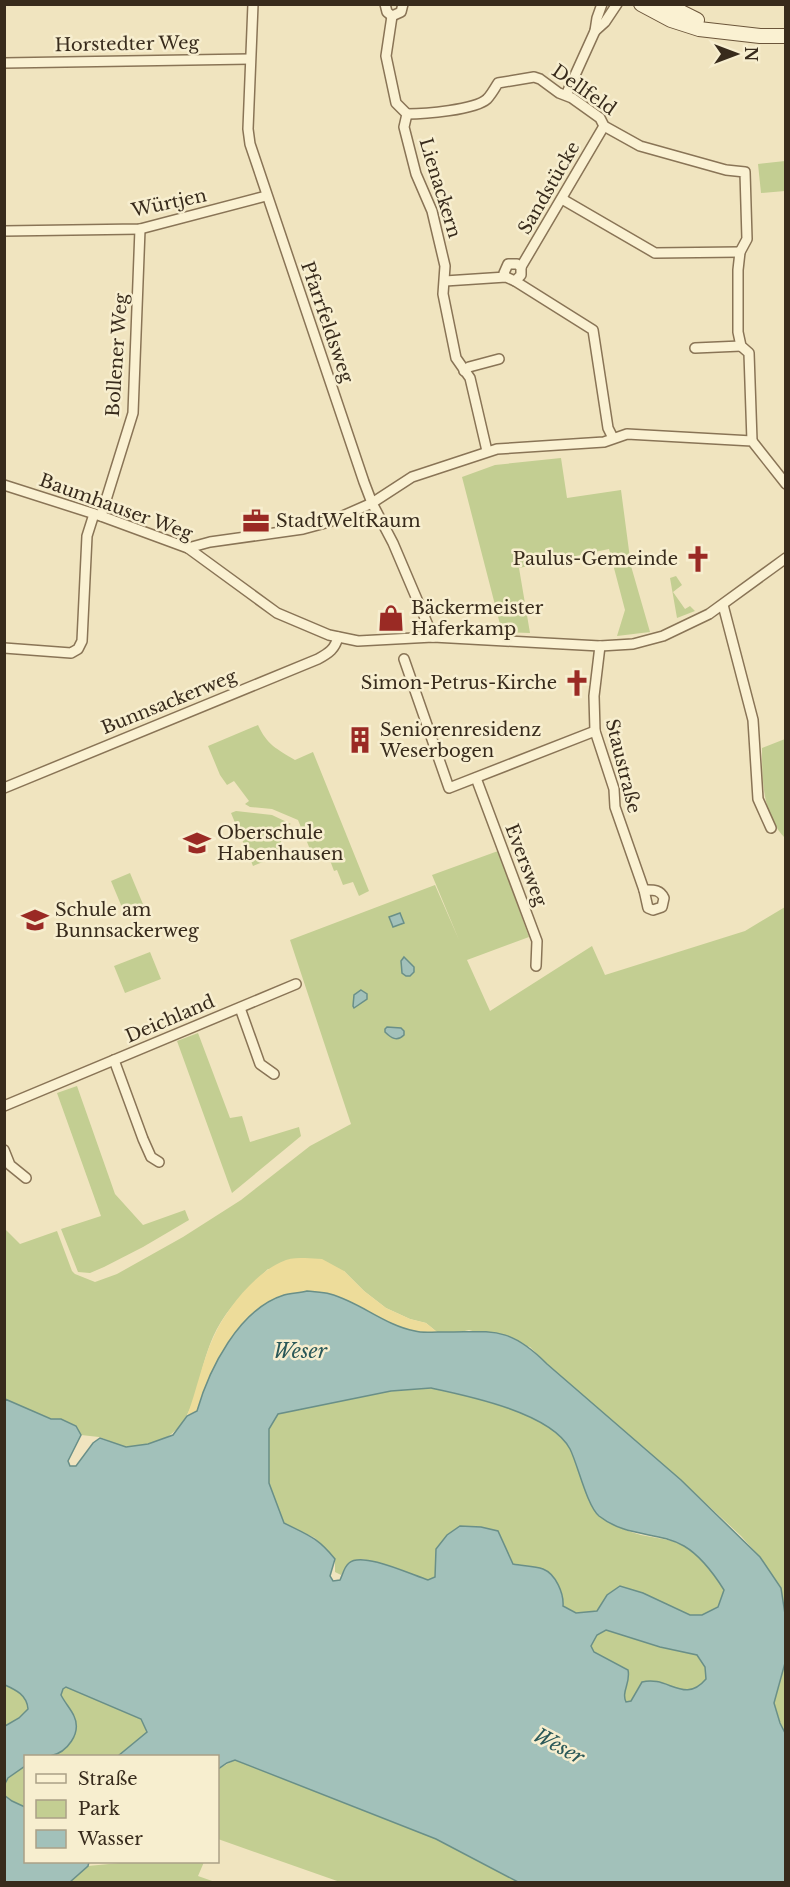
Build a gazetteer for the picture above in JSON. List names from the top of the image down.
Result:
{
  "streets": {
    "street": [
      "Horstedter Weg",
      "Dellfeld",
      "Lienackern",
      "Sandstücke",
      "Würtjen",
      "Pfarrfeldsweg",
      "Bollener Weg",
      "Baumhauser Weg",
      "Bunnsackerweg",
      "Staustraße",
      "Eversweg",
      "Deichland"
    ]
  },
  "crossings": [
    ["Horstedter Weg", "Pfarrfeldsweg"],
    ["Dellfeld", "Lienackern"],
    ["Dellfeld", "Sandstücke"],
    ["Lienackern", "Sandstücke"],
    ["Würtjen", "Pfarrfeldsweg"],
    ["Würtjen", "Bollener Weg"],
    ["Pfarrfeldsweg", "Baumhauser Weg"],
    ["Bollener Weg", "Baumhauser Weg"],
    ["Baumhauser Weg", "Bunnsackerweg"],
    ["Baumhauser Weg", "Staustraße"]
  ],
  "water": ["Weser"],
  "places": {
    "office": ["StadtWeltRaum"],
    "church": ["Paulus-Gemeinde", "Simon-Petrus-Kirche"],
    "shop": ["Bäckermeister Haferkamp"],
    "building": ["Seniorenresidenz Weserbogen"],
    "school or university": ["Oberschule Habenhausen", "Schule am Bunnsackerweg"]
  },
  "legend": ["Straße", "Park", "Wasser"],
  "north": "right"
}
